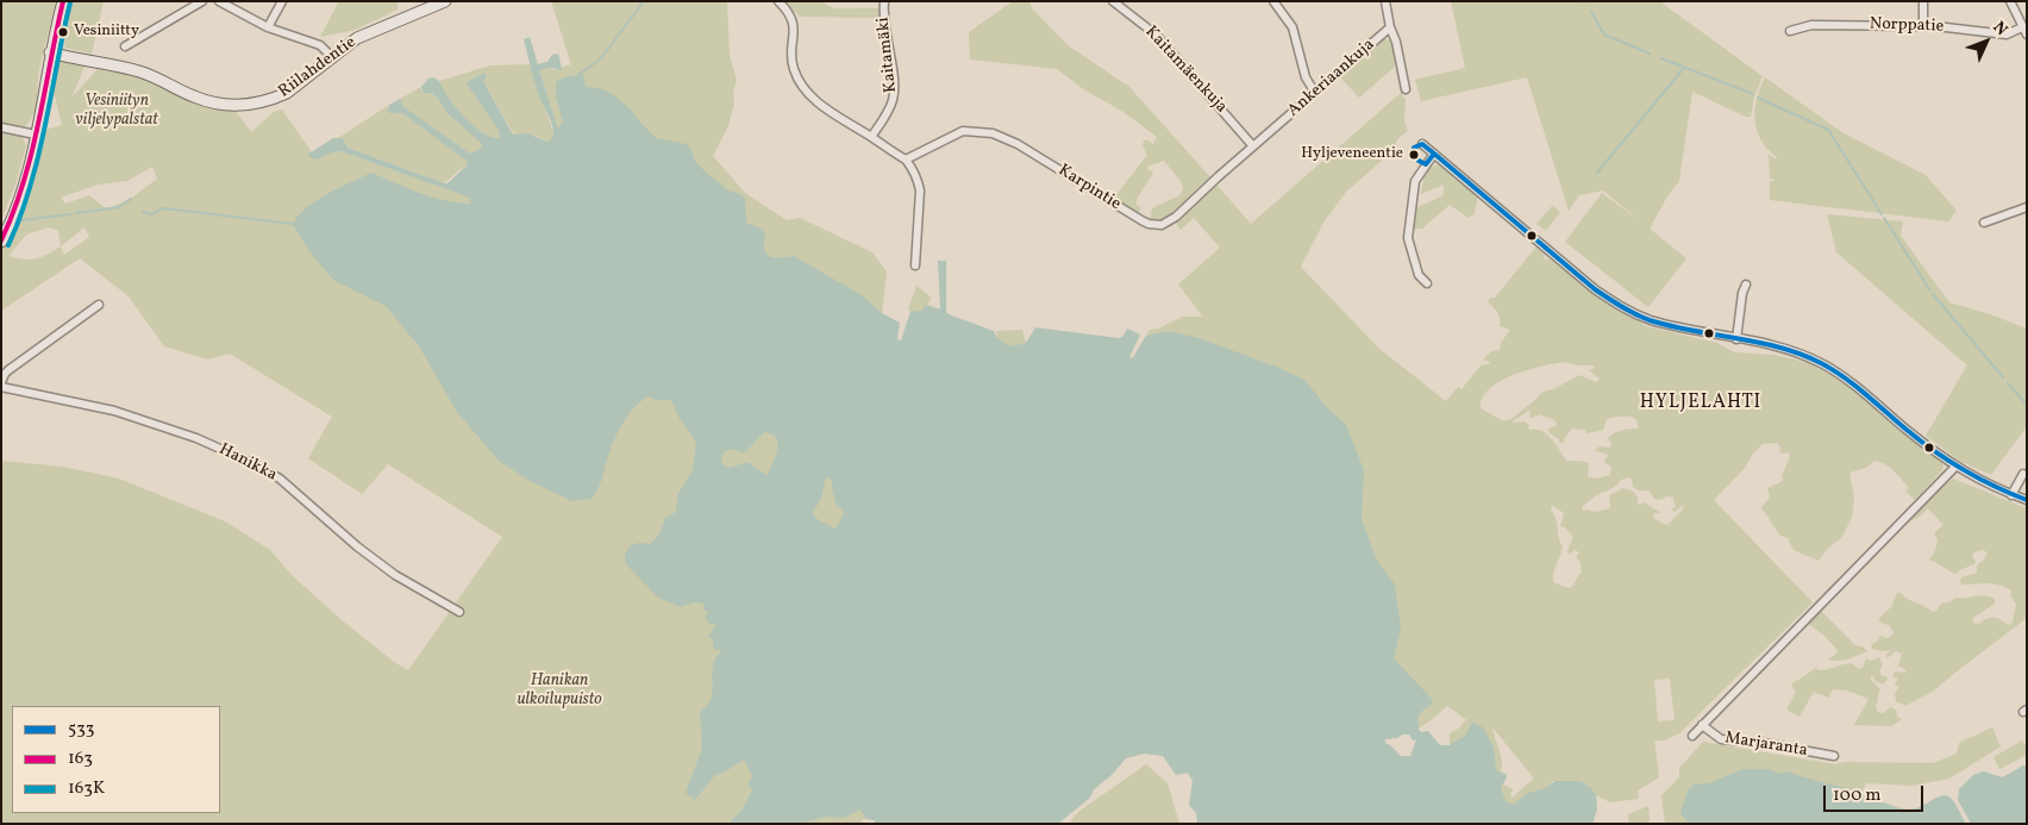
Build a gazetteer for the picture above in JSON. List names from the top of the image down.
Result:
{
  "streets": {
    "street": [
      "Norppatie",
      "Kaitamäki",
      "Riilahdentie",
      "Kaitamäenkuja",
      "Ankeriaankuja",
      "Karpintie",
      "Hanikka",
      "Marjaranta"
    ]
  },
  "crossings": [
    ["Kaitamäenkuja", "Ankeriaankuja"],
    ["Kaitamäenkuja", "Karpintie"],
    ["Ankeriaankuja", "Karpintie"]
  ],
  "districts": ["HYLJELAHTI"],
  "parks": ["Vesiniityn viljelypalstat", "Hanikan ulkoilupuisto"],
  "places": ["Vesiniitty", "Hyljeveneentie"],
  "lines": ["transit line 163", "transit line 163K", "transit line 533"],
  "legend": ["533", "163", "163K"],
  "scale_bar": "100 m",
  "north": "top right"
}
